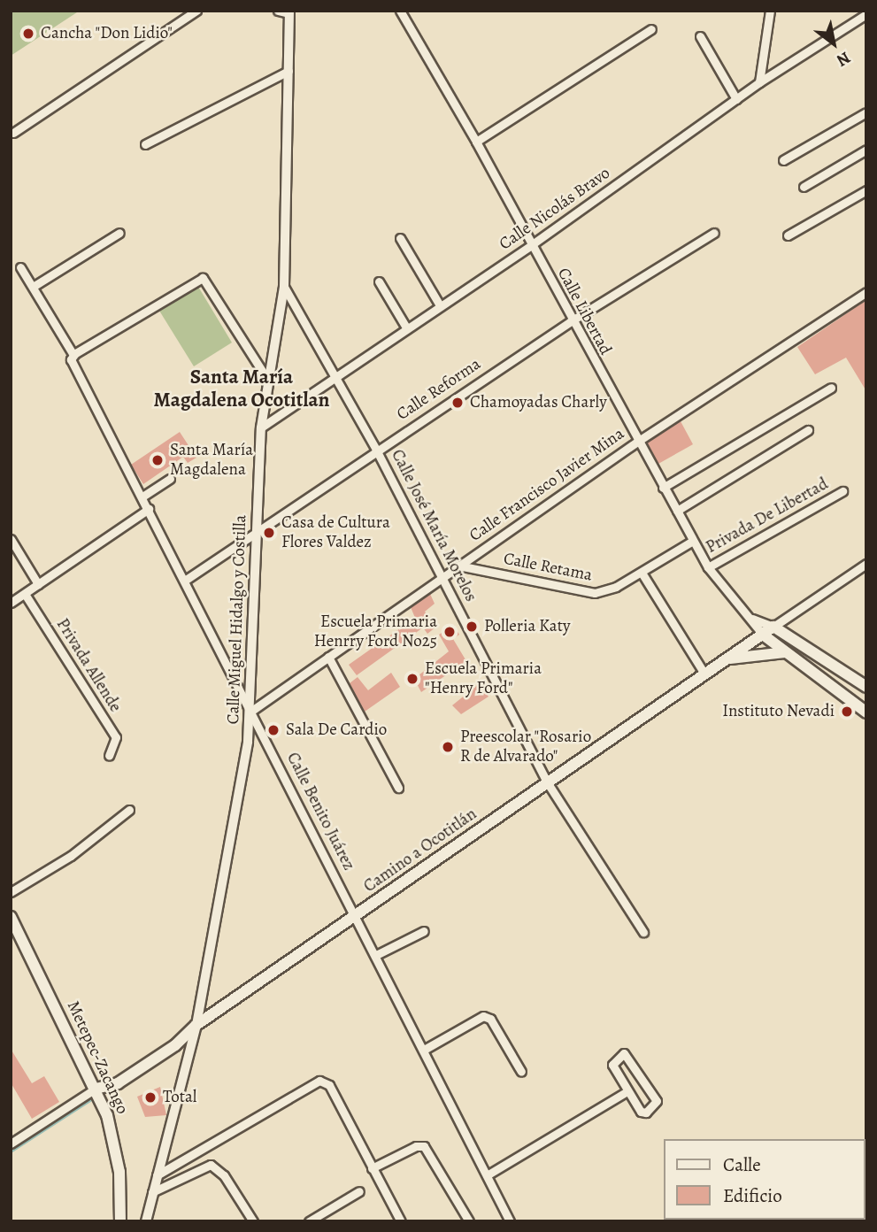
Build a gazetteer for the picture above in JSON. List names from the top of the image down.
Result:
{
  "streets": {
    "main road": ["Camino a Ocotitlán", "Metepec-Zacango"],
    "street": [
      "Calle Nicolás Bravo",
      "Calle Libertad",
      "Calle Reforma",
      "Calle Francisco Javier Mina",
      "Privada De Libertad",
      "Calle José María Morelos",
      "Calle Retama",
      "Calle Miguel Hidalgo y Costilla",
      "Privada Allende",
      "Calle Benito Juárez"
    ]
  },
  "crossings": [
    ["Calle Nicolás Bravo", "Calle Libertad"],
    ["Calle Nicolás Bravo", "Calle José María Morelos"],
    ["Calle Nicolás Bravo", "Calle Miguel Hidalgo y Costilla"],
    ["Calle Libertad", "Calle Reforma"],
    ["Calle Libertad", "Calle Francisco Javier Mina"],
    ["Calle Libertad", "Privada De Libertad"],
    ["Calle Libertad", "Calle Retama"],
    ["Calle Libertad", "Camino a Ocotitlán"],
    ["Calle Reforma", "Calle José María Morelos"],
    ["Calle Reforma", "Calle Miguel Hidalgo y Costilla"],
    ["Calle Reforma", "Calle Benito Juárez"],
    ["Calle Francisco Javier Mina", "Calle José María Morelos"],
    ["Calle Francisco Javier Mina", "Calle Retama"],
    ["Calle Francisco Javier Mina", "Calle Miguel Hidalgo y Costilla"],
    ["Calle Francisco Javier Mina", "Calle Benito Juárez"],
    ["Calle José María Morelos", "Calle Miguel Hidalgo y Costilla"],
    ["Calle José María Morelos", "Camino a Ocotitlán"],
    ["Calle Miguel Hidalgo y Costilla", "Calle Benito Juárez"],
    ["Calle Miguel Hidalgo y Costilla", "Camino a Ocotitlán"],
    ["Calle Benito Juárez", "Camino a Ocotitlán"],
    ["Camino a Ocotitlán", "Metepec-Zacango"]
  ],
  "districts": ["Santa María Magdalena Ocotitlan"],
  "places": [
    "Cancha \"Don Lidio\"",
    "Chamoyadas Charly",
    "Santa María Magdalena",
    "Casa de Cultura Flores Valdez",
    "Polleria Katy",
    "Escuela Primaria Henrry Ford No25",
    "Escuela Primaria \"Henry Ford\"",
    "Instituto Nevadi",
    "Sala De Cardio",
    "Preescolar \"Rosario R de Alvarado\"",
    "Total"
  ],
  "legend": ["Calle", "Edificio"],
  "north": "bottom right"
}
